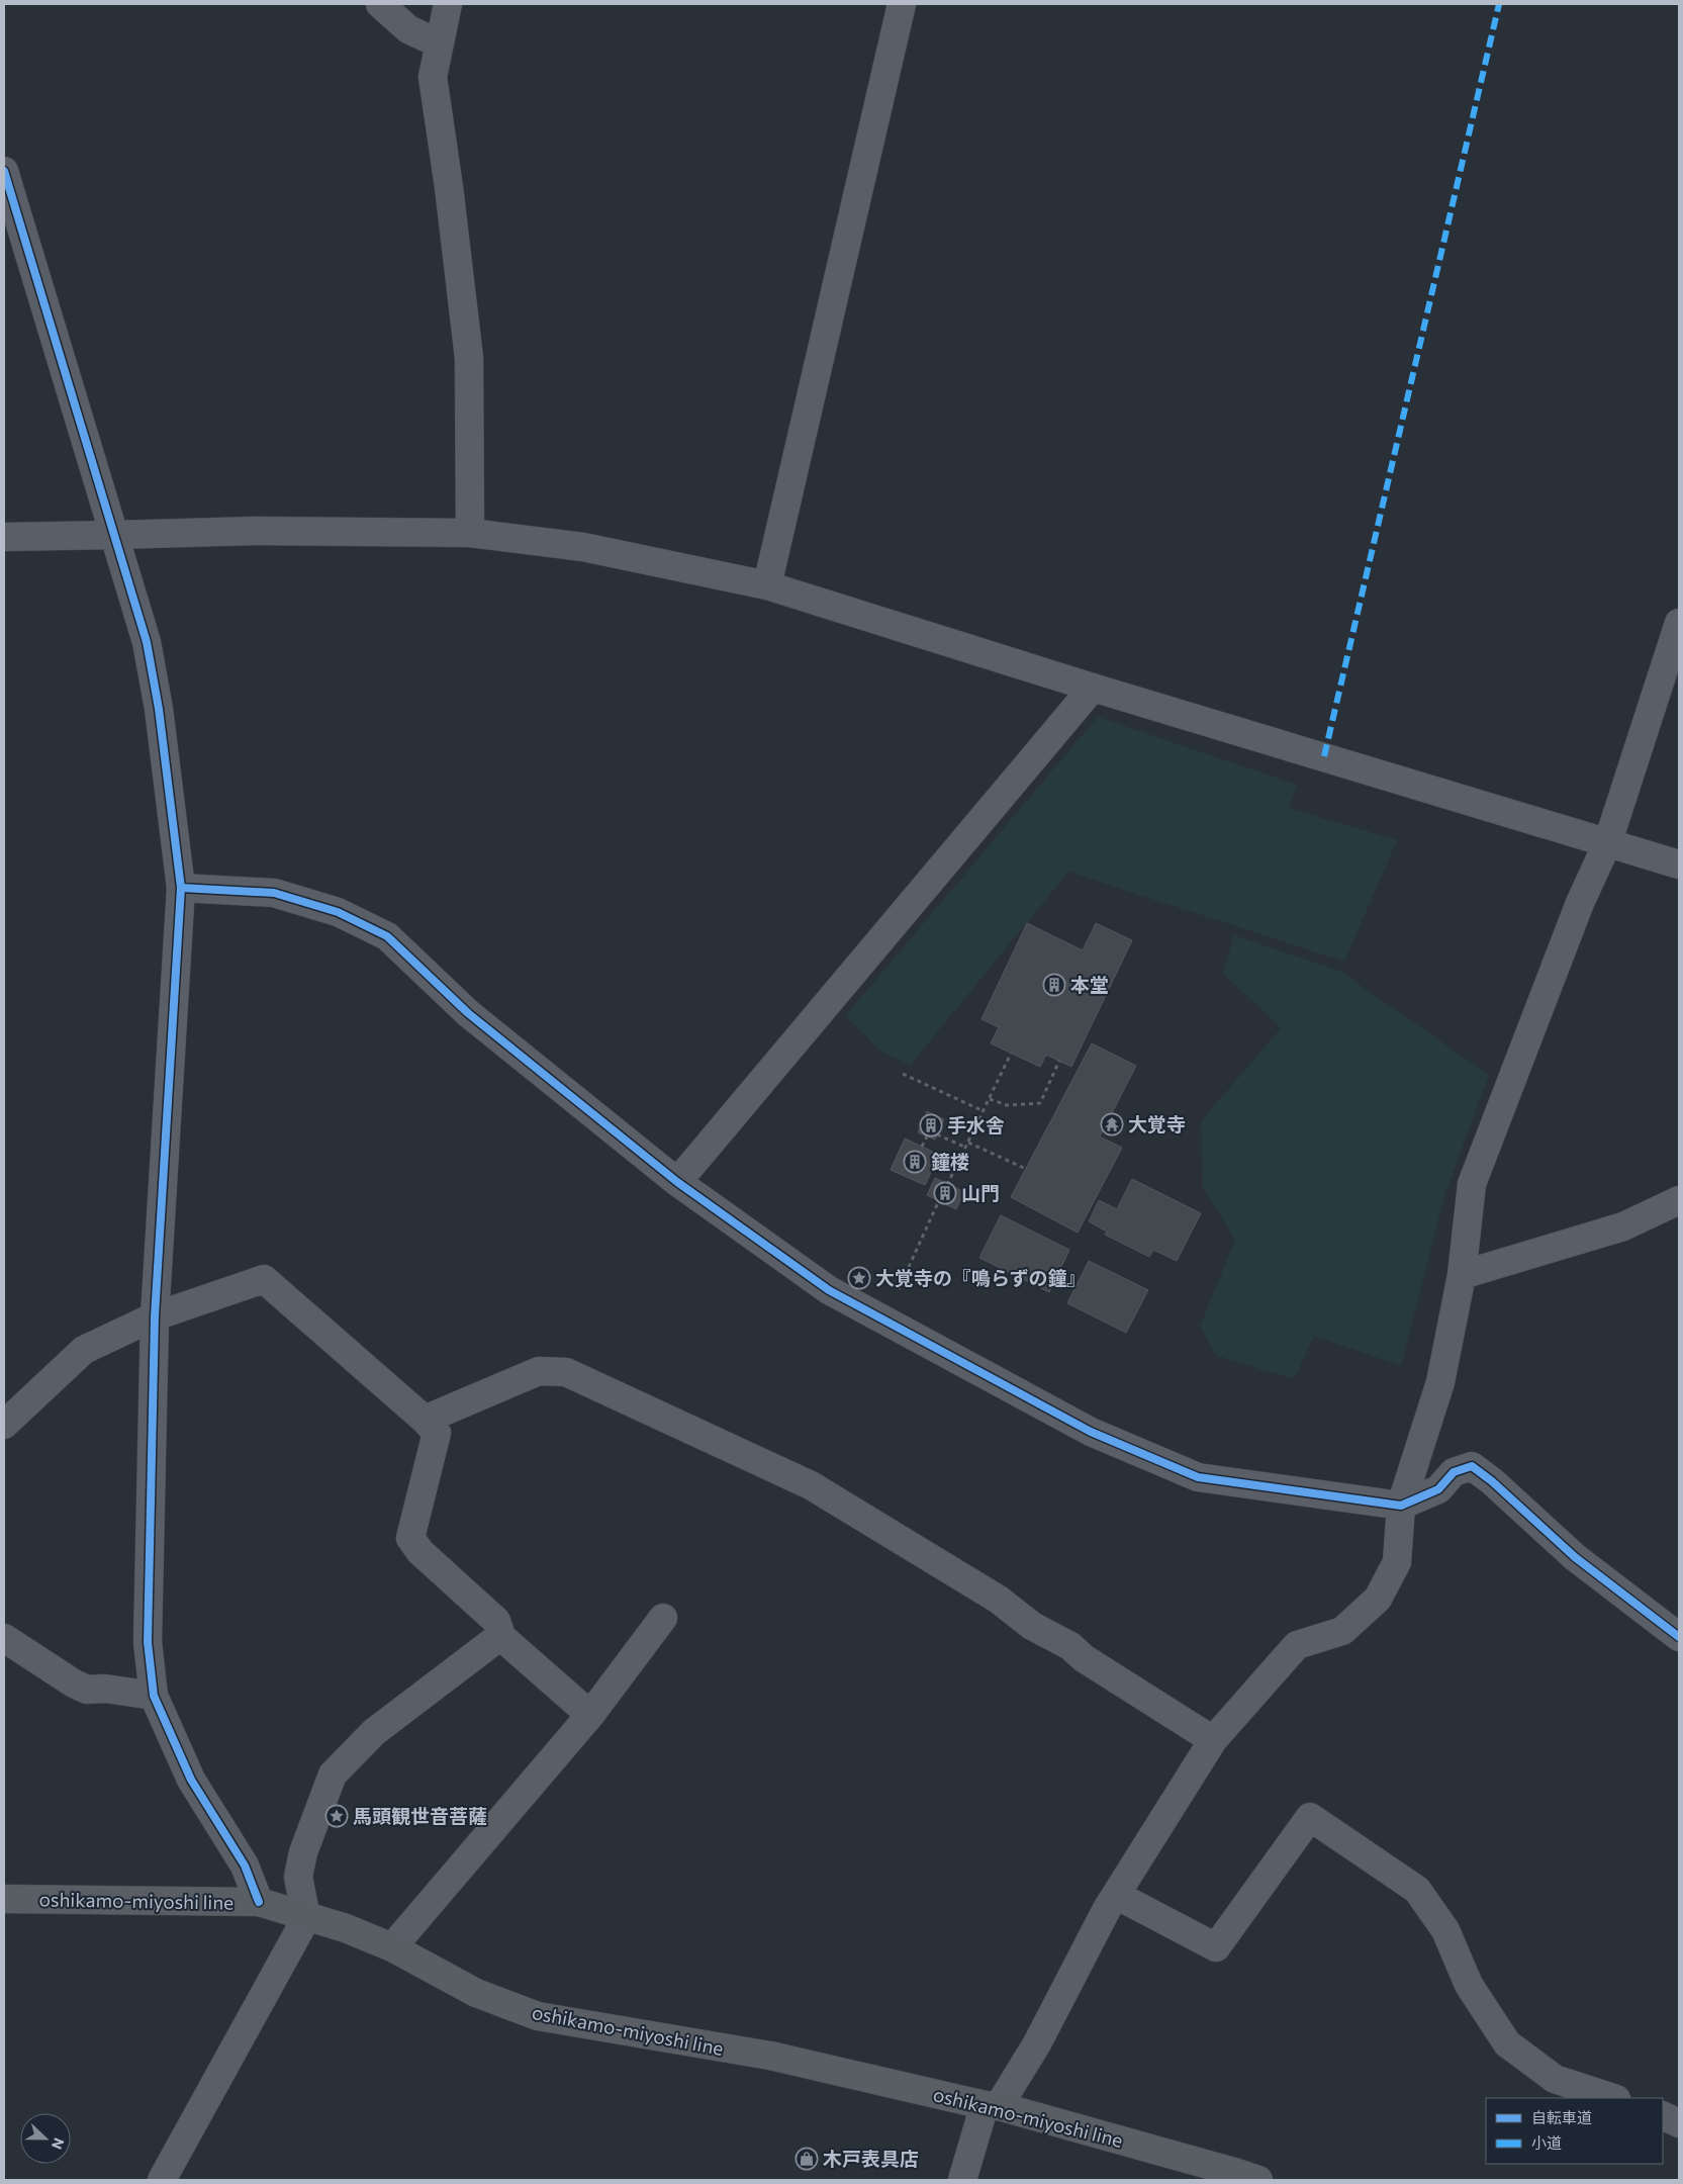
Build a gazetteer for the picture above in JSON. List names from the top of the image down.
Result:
{
  "streets": {
    "main road": ["oshikamo-miyoshi line"]
  },
  "places": {
    "building": [
      "本堂",
      "手水舎",
      "鐘楼",
      "山門"
    ],
    "temple": ["大覚寺"],
    "place": ["大覚寺の『鳴らずの鐘』", "馬頭観世音菩薩"],
    "shop": ["木戸表具店"]
  },
  "legend": ["自転車道", "小道"],
  "north": "right"
}
